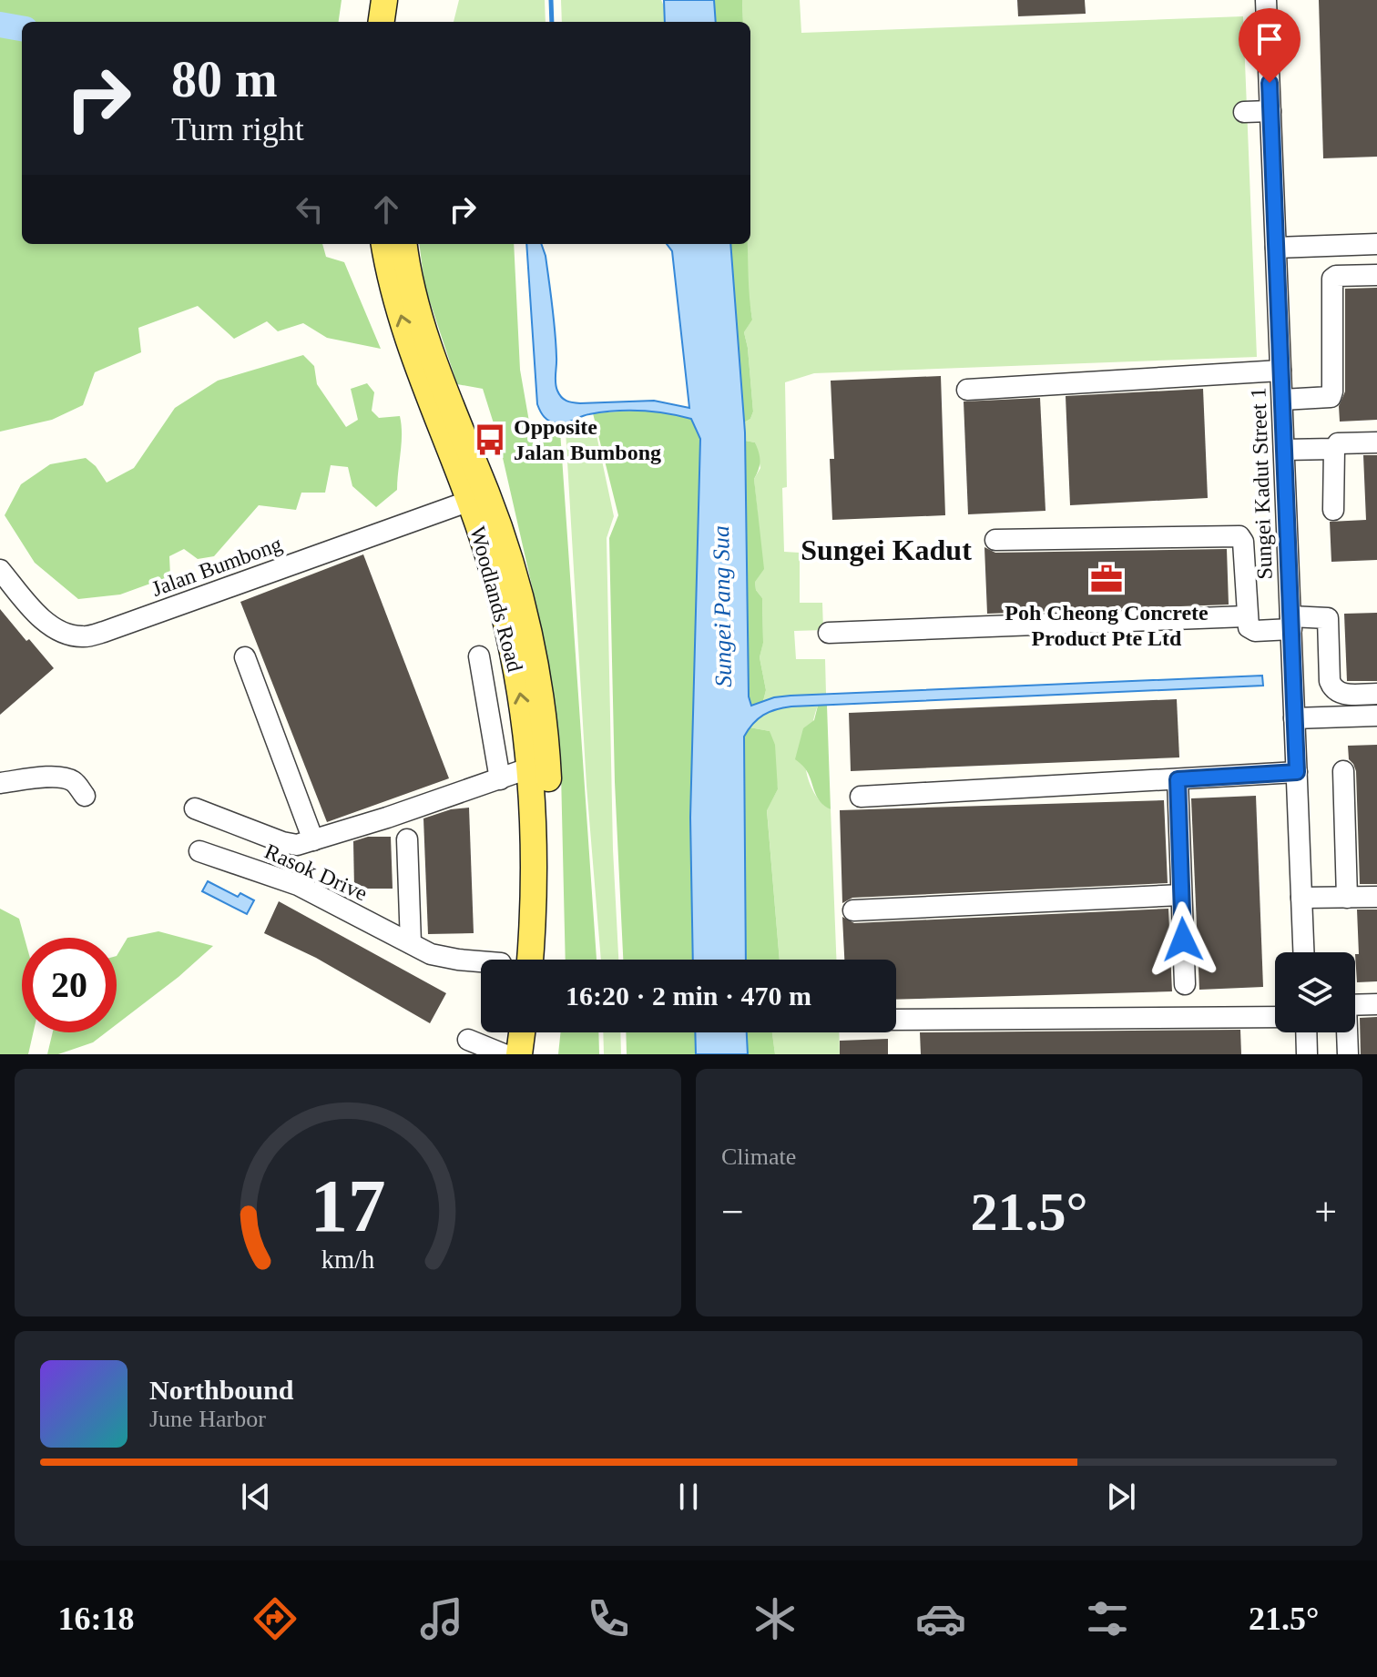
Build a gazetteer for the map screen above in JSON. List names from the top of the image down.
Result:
{
  "streets": {
    "main road": ["Woodlands Road"],
    "street": ["Sungei Kadut Street 1", "Jalan Bumbong", "Rasok Drive"]
  },
  "crossings": [
    ["Jalan Bumbong", "Woodlands Road"]
  ],
  "districts": ["Sungei Kadut"],
  "water": ["Sungei Pang Sua"],
  "places": {
    "bus stop": ["Opposite Jalan Bumbong"],
    "office": ["Poh Cheong Concrete Product Pte Ltd"]
  },
  "page": {
    "turn": ["80 m", "Turn right"],
    "limit": "20",
    "trip": "16:20 · 2 min · 470 m",
    "tile": "Climate",
    "heat": ["−", "21.5°", "+"],
    "song": ["Northbound", "June Harbor"],
    "tabs": ["16:18", "21.5°"],
    "gauge": ["17", "km/h"]
  }
}
